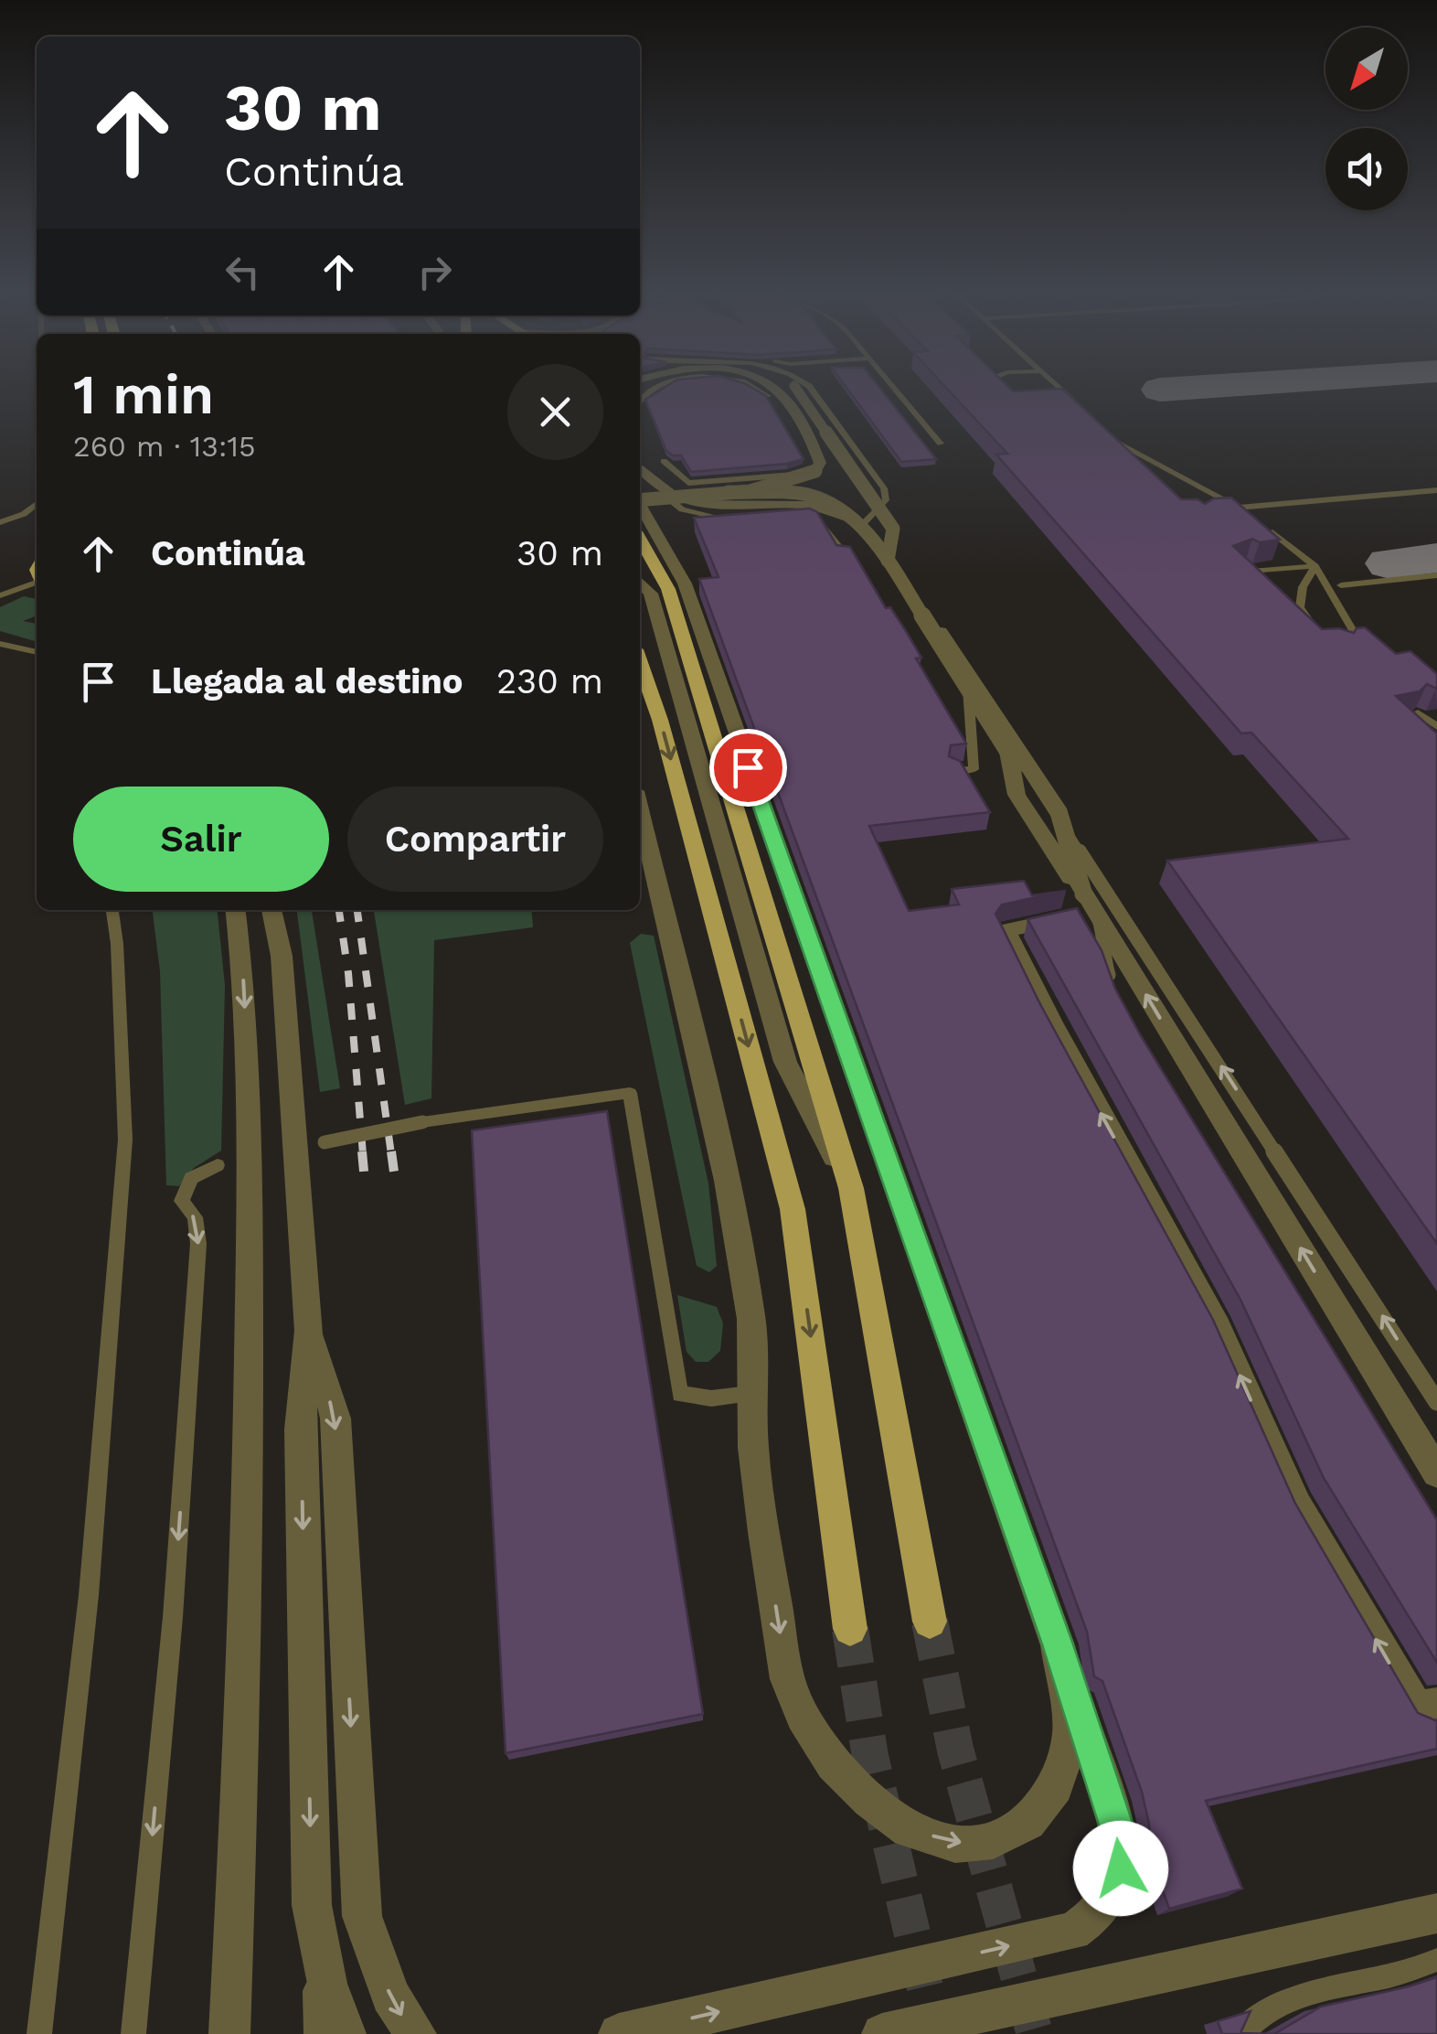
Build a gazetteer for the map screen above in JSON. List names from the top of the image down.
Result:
{
  "north": "bottom left",
  "page": {
    "turn": ["30 m", "Continúa"],
    "heading": ["1 min", "260 m · 13:15"],
    "list": [
      {
        "name": "Continúa",
        "value": "30 m"
      },
      {
        "name": "Llegada al destino",
        "value": "230 m"
      }
    ],
    "buttons": ["Salir", "Compartir"]
  }
}
